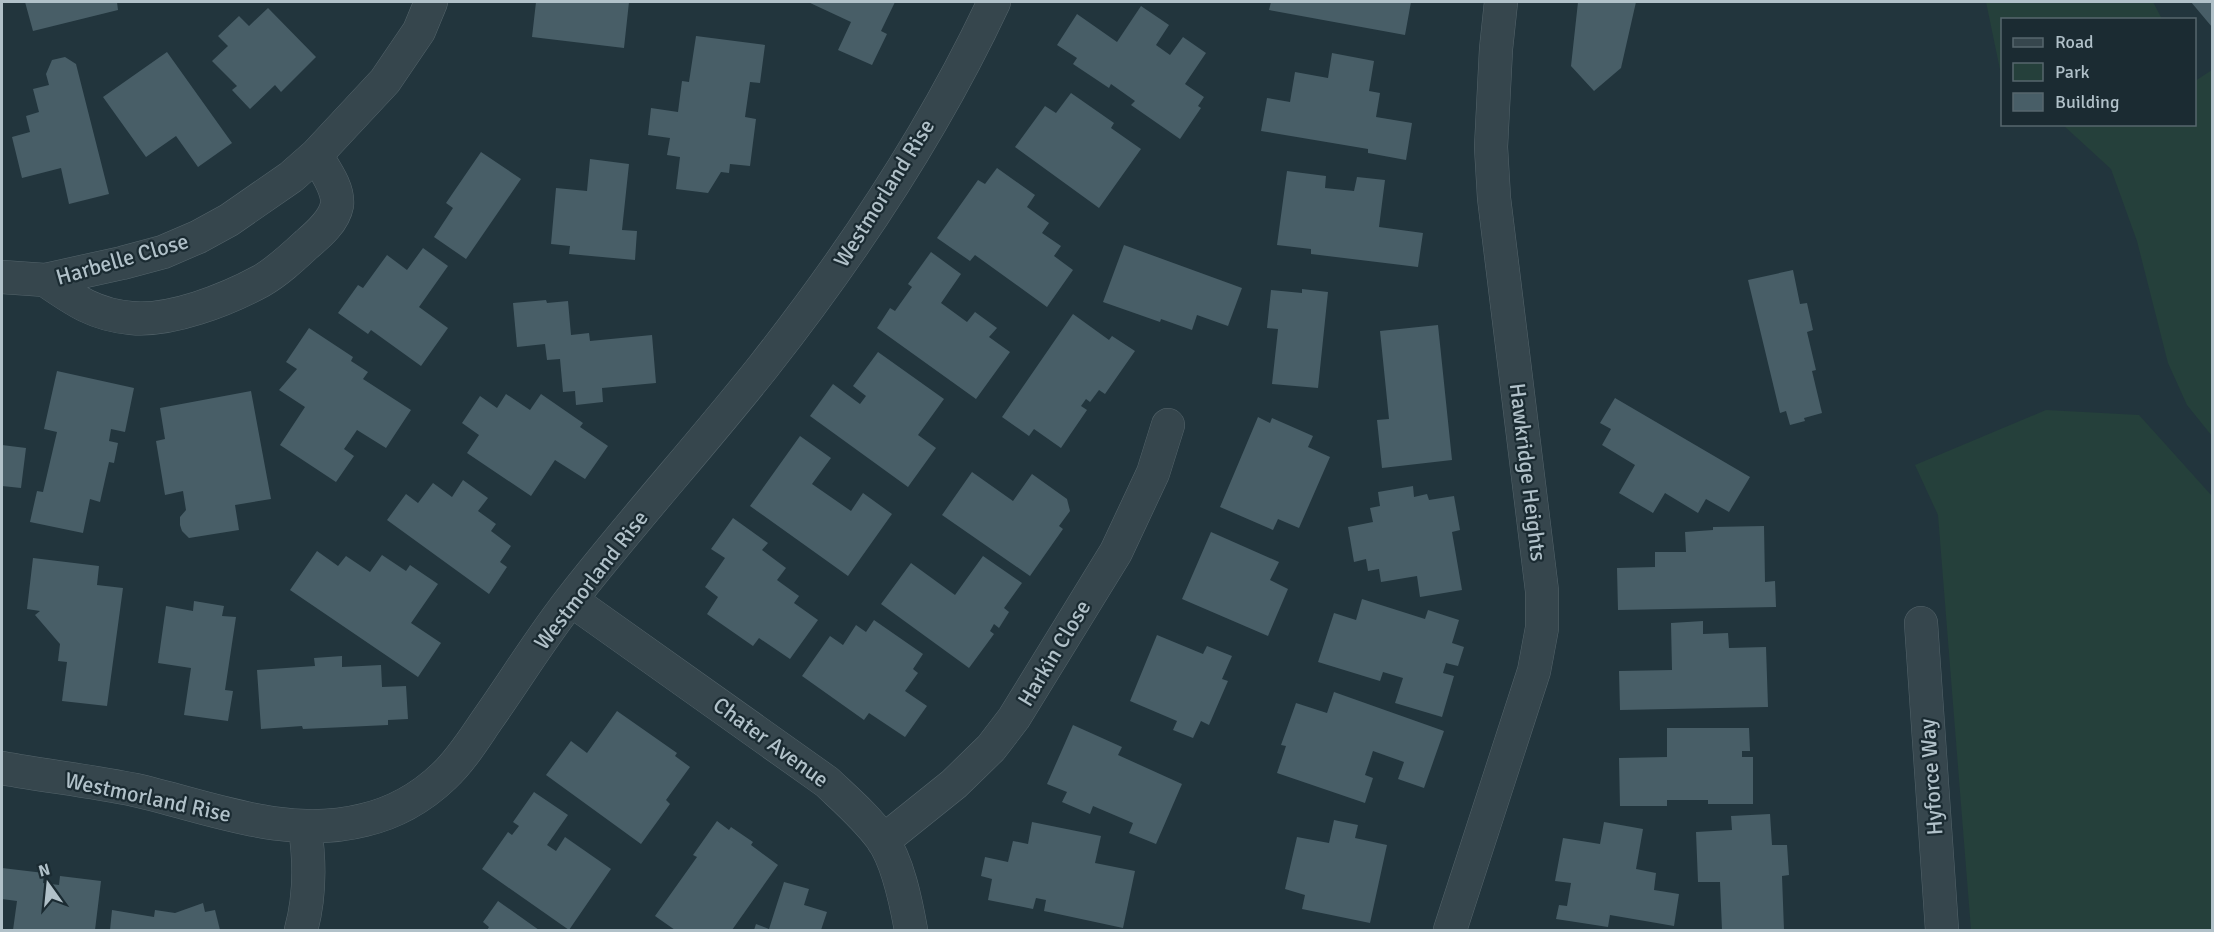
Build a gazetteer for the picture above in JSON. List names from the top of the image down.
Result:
{
  "streets": {
    "street": [
      "Westmorland Rise",
      "Harbelle Close",
      "Hawkridge Heights",
      "Harkin Close",
      "Chater Avenue",
      "Hyforce Way"
    ]
  },
  "crossings": [
    ["Westmorland Rise", "Chater Avenue"],
    ["Harkin Close", "Chater Avenue"]
  ],
  "legend": ["Road", "Park", "Building"],
  "north": "top"
}
